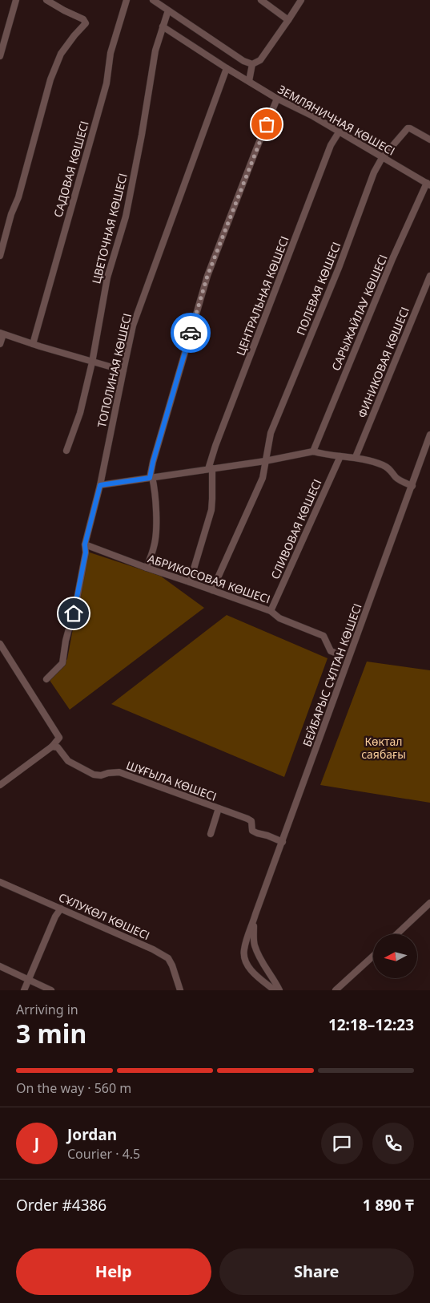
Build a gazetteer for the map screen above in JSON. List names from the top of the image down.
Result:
{
  "streets": {
    "street": [
      "ЗЕМЛЯНИЧНАЯ КӨШЕСІ",
      "САДОВАЯ КӨШЕСІ",
      "ЦВЕТОЧНАЯ КӨШЕСІ",
      "ПОЛЕВАЯ КӨШЕСІ",
      "ЦЕНТРАЛЬНАЯ КӨШЕСІ",
      "САРЫЖАЙЛАУ КӨШЕСІ",
      "ФИНИКОВАЯ КӨШЕСІ",
      "ТОПОЛИНАЯ КӨШЕСІ",
      "СЛИВОВАЯ КӨШЕСІ",
      "АБРИКОСОВАЯ КӨШЕСІ",
      "БЕЙБАРЫС СҰЛТАН КӨШЕСІ",
      "ШҰҒЫЛА КӨШЕСІ",
      "СҰЛУКӨЛ КӨШЕСІ"
    ]
  },
  "crossings": [
    ["ЗЕМЛЯНИЧНАЯ КӨШЕСІ", "ЦВЕТОЧНАЯ КӨШЕСІ"],
    ["ЗЕМЛЯНИЧНАЯ КӨШЕСІ", "ПОЛЕВАЯ КӨШЕСІ"],
    ["ЗЕМЛЯНИЧНАЯ КӨШЕСІ", "ЦЕНТРАЛЬНАЯ КӨШЕСІ"],
    ["ЗЕМЛЯНИЧНАЯ КӨШЕСІ", "САРЫЖАЙЛАУ КӨШЕСІ"],
    ["ЗЕМЛЯНИЧНАЯ КӨШЕСІ", "ТОПОЛИНАЯ КӨШЕСІ"],
    ["ПОЛЕВАЯ КӨШЕСІ", "АБРИКОСОВАЯ КӨШЕСІ"],
    ["ЦЕНТРАЛЬНАЯ КӨШЕСІ", "АБРИКОСОВАЯ КӨШЕСІ"],
    ["ТОПОЛИНАЯ КӨШЕСІ", "АБРИКОСОВАЯ КӨШЕСІ"],
    ["СЛИВОВАЯ КӨШЕСІ", "АБРИКОСОВАЯ КӨШЕСІ"],
    ["БЕЙБАРЫС СҰЛТАН КӨШЕСІ", "ШҰҒЫЛА КӨШЕСІ"]
  ],
  "parks": ["Көктал саябағы"],
  "north": "left",
  "page": {
    "heading": ["3 min", "Arriving in", "12:18–12:23"],
    "panel": [
      "Jordan",
      "Courier · 4.5",
      "Order #4386",
      "1 890 ₸"
    ],
    "bar": "On the way · 560 m",
    "round": "J",
    "buttons": ["Help", "Share"]
  }
}
